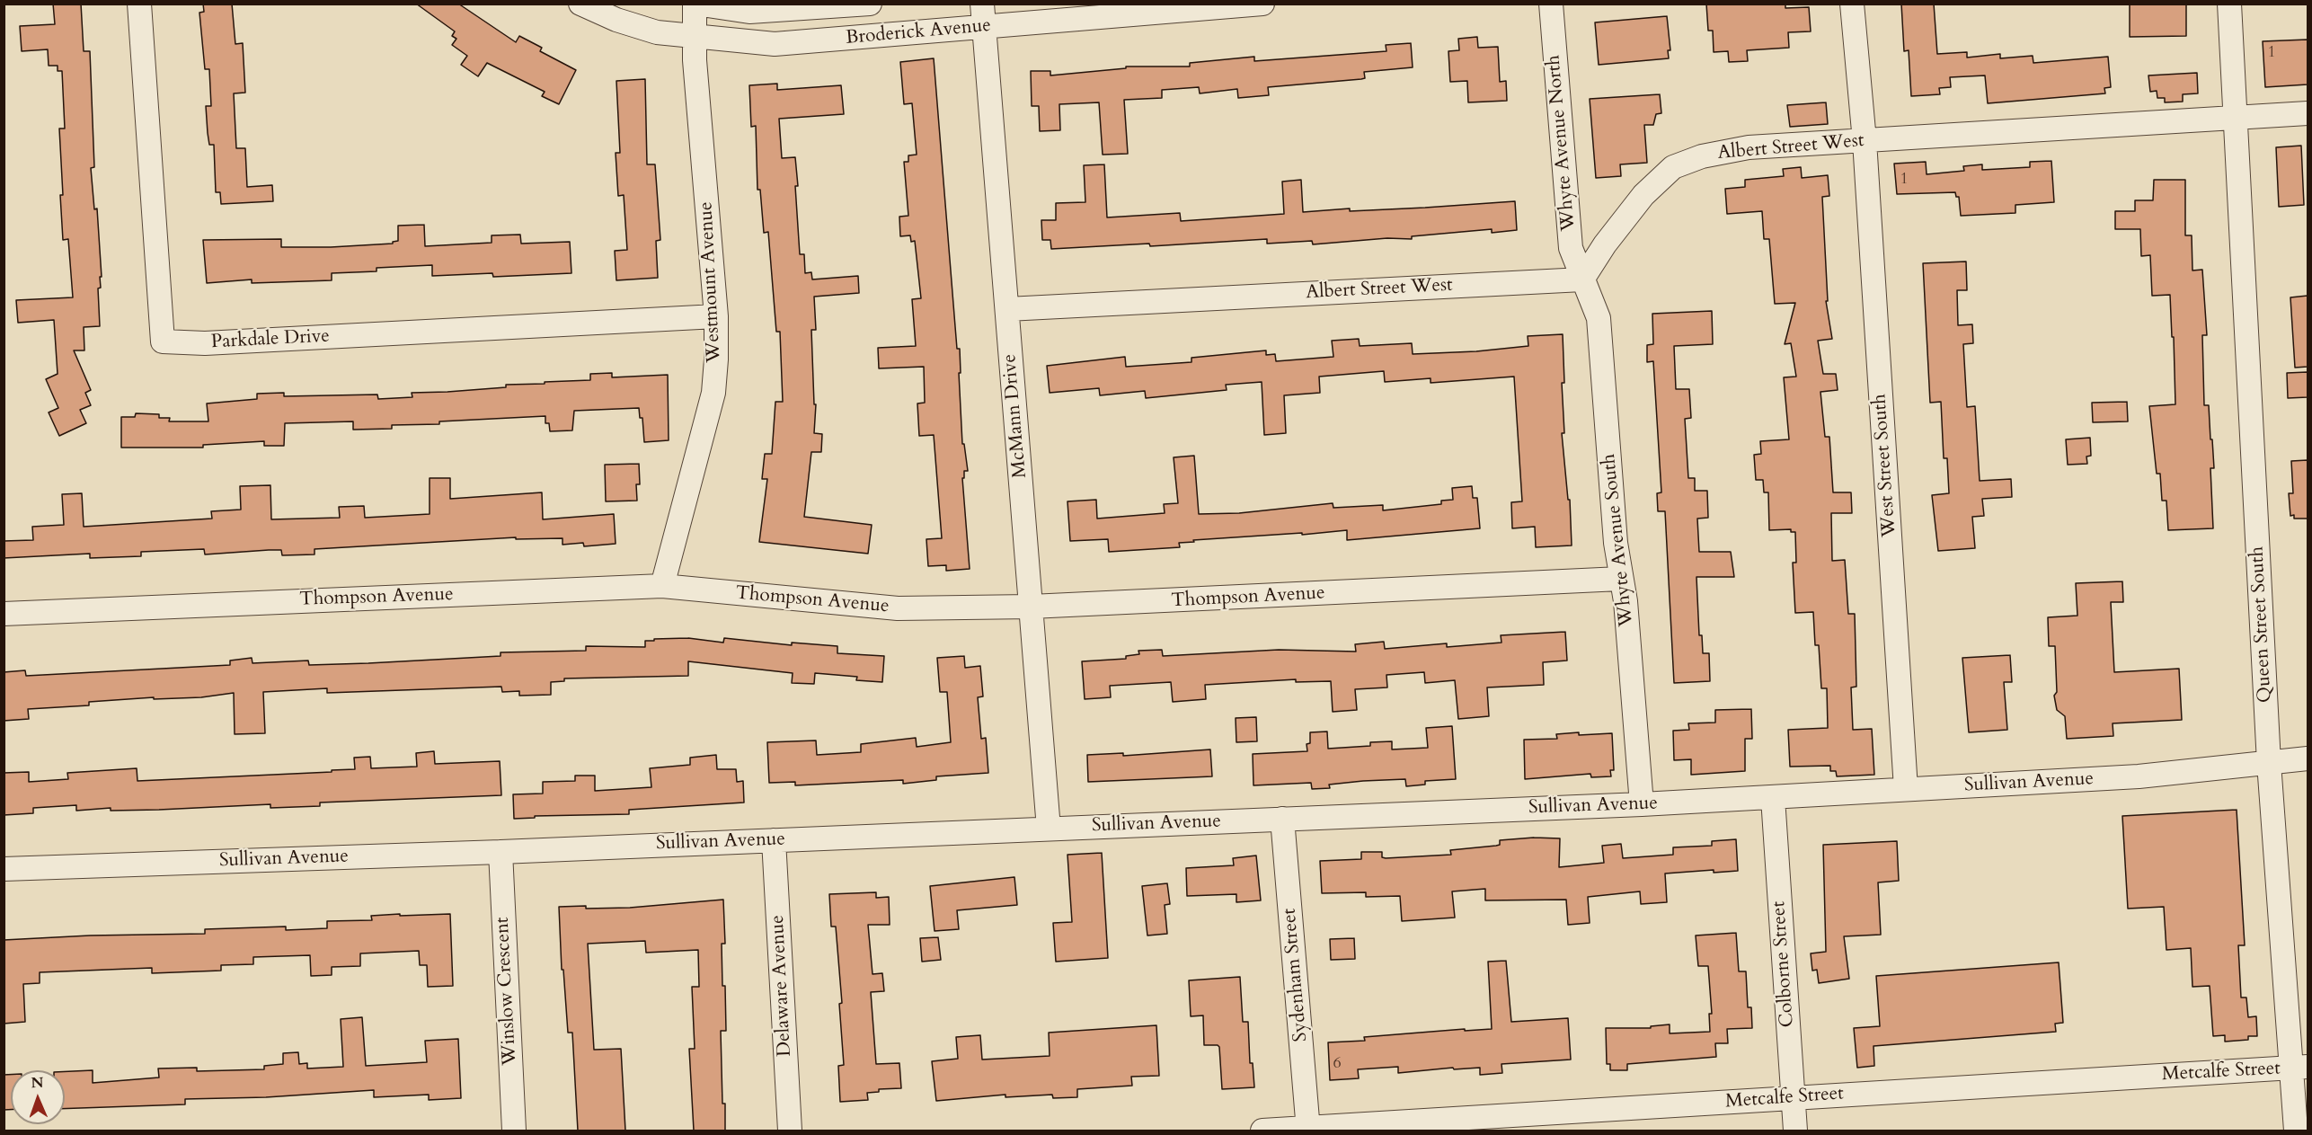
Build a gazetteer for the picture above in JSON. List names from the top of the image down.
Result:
{
  "streets": {
    "street": [
      "Broderick Avenue",
      "Whyte Avenue North",
      "Albert Street West",
      "Westmount Avenue",
      "Parkdale Drive",
      "McMann Drive",
      "West Street South",
      "Whyte Avenue South",
      "Thompson Avenue",
      "Queen Street South",
      "Sullivan Avenue",
      "Colborne Street",
      "Sydenham Street",
      "Delaware Avenue",
      "Winslow Crescent",
      "Metcalfe Street"
    ]
  },
  "crossings": [
    ["Broderick Avenue", "Westmount Avenue"],
    ["Broderick Avenue", "McMann Drive"],
    ["Whyte Avenue North", "Albert Street West"],
    ["Whyte Avenue North", "Whyte Avenue South"],
    ["Albert Street West", "McMann Drive"],
    ["Albert Street West", "West Street South"],
    ["Albert Street West", "Whyte Avenue South"],
    ["Albert Street West", "Queen Street South"],
    ["Westmount Avenue", "Parkdale Drive"],
    ["Westmount Avenue", "Thompson Avenue"],
    ["McMann Drive", "Thompson Avenue"],
    ["McMann Drive", "Sullivan Avenue"],
    ["West Street South", "Sullivan Avenue"],
    ["Whyte Avenue South", "Thompson Avenue"],
    ["Whyte Avenue South", "Sullivan Avenue"],
    ["Queen Street South", "Sullivan Avenue"],
    ["Queen Street South", "Metcalfe Street"],
    ["Sullivan Avenue", "Colborne Street"],
    ["Sullivan Avenue", "Sydenham Street"],
    ["Sullivan Avenue", "Delaware Avenue"],
    ["Sullivan Avenue", "Winslow Crescent"],
    ["Colborne Street", "Metcalfe Street"],
    ["Sydenham Street", "Metcalfe Street"]
  ],
  "house_numbers": ["1", "1", "6"],
  "north": "top"
}
